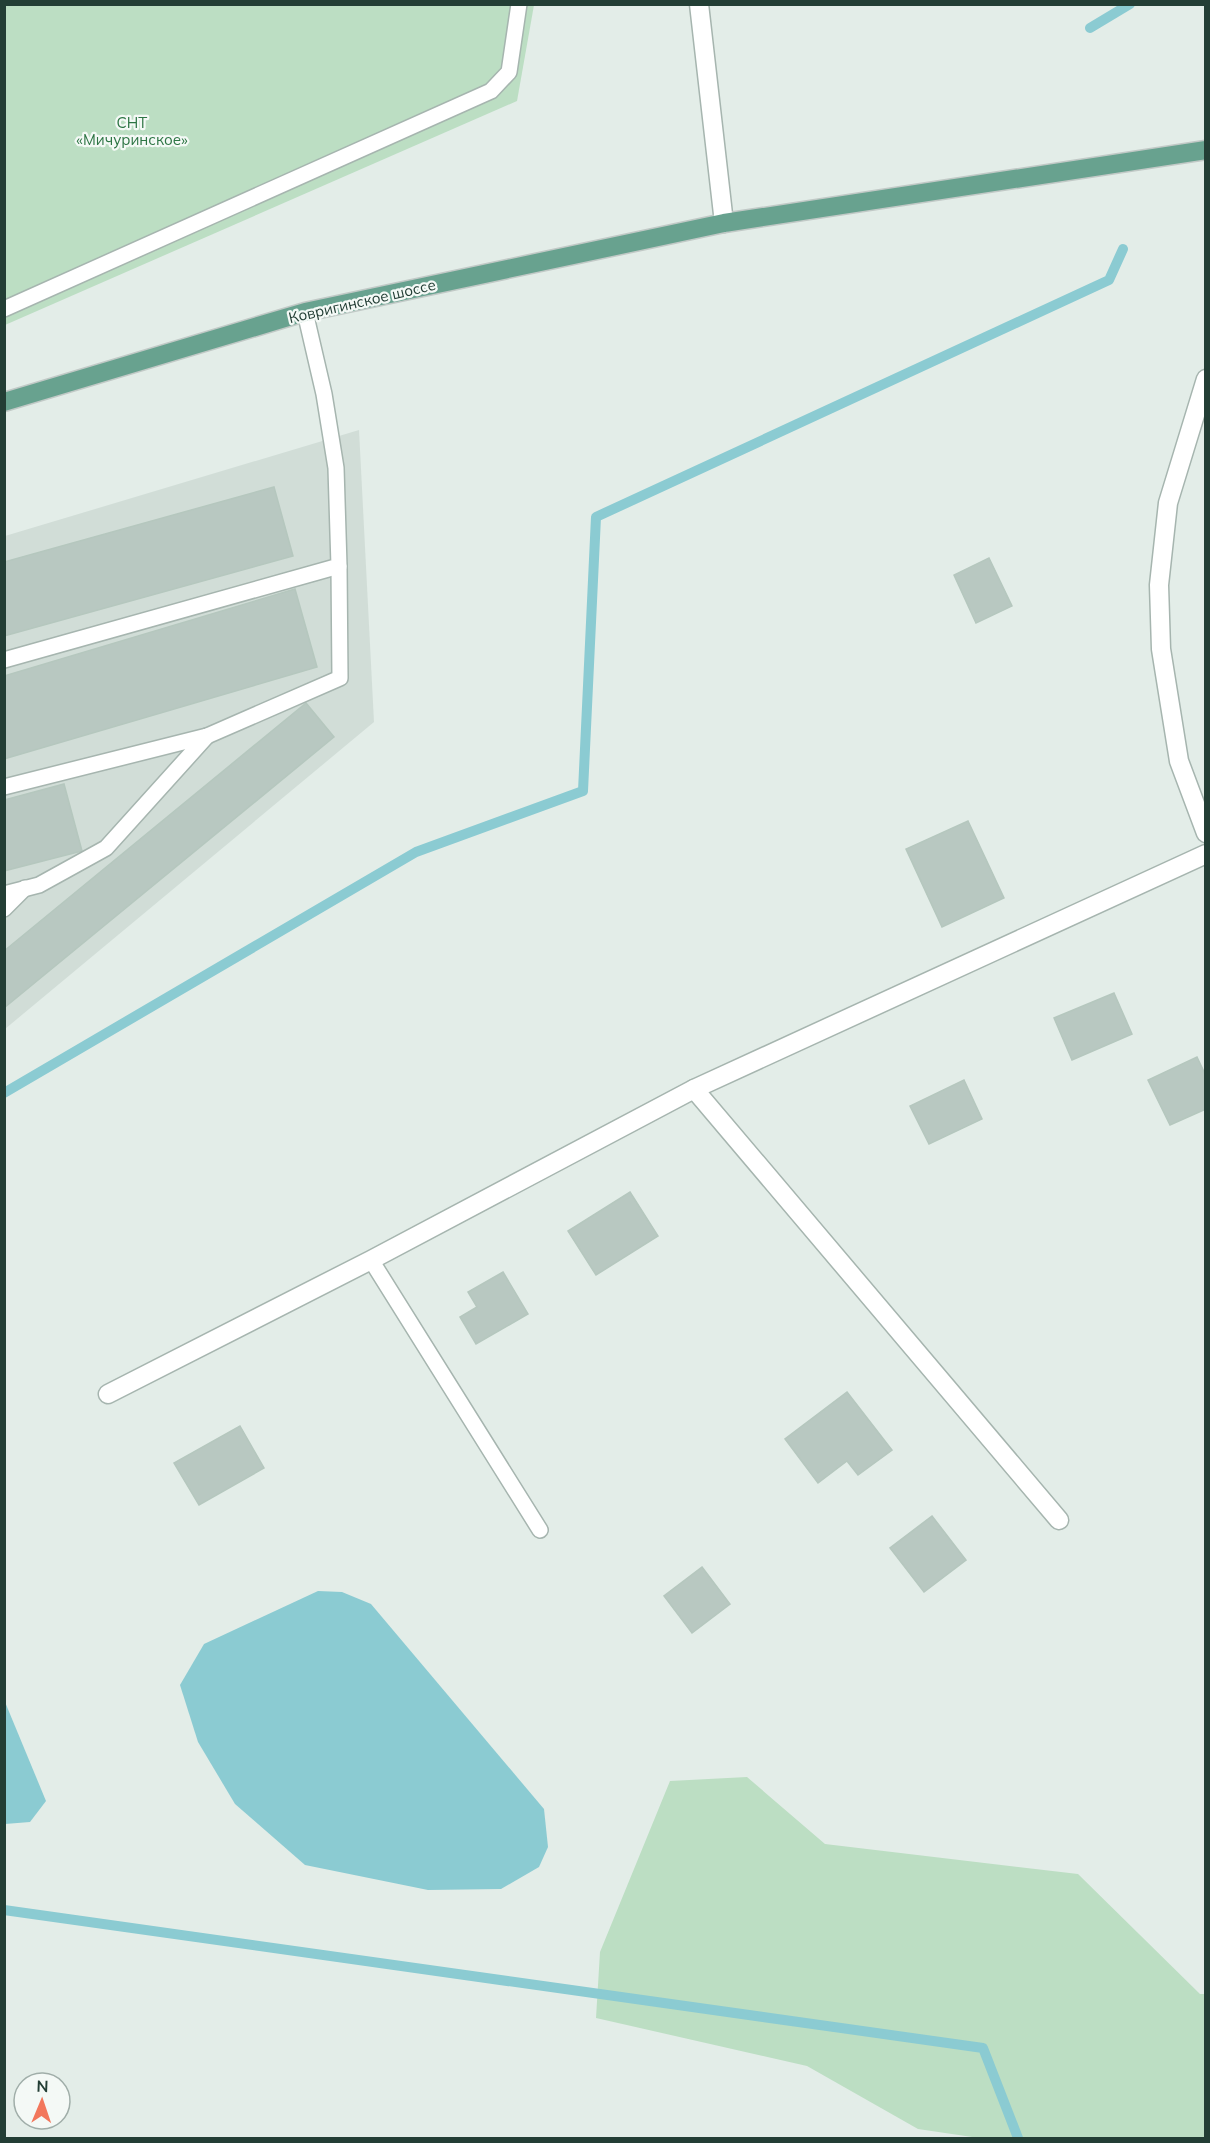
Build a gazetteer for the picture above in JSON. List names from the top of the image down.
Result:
{
  "streets": {
    "main road": ["Ковригинское шоссе"]
  },
  "parks": ["СНТ «Мичуринское»"],
  "north": "top"
}
